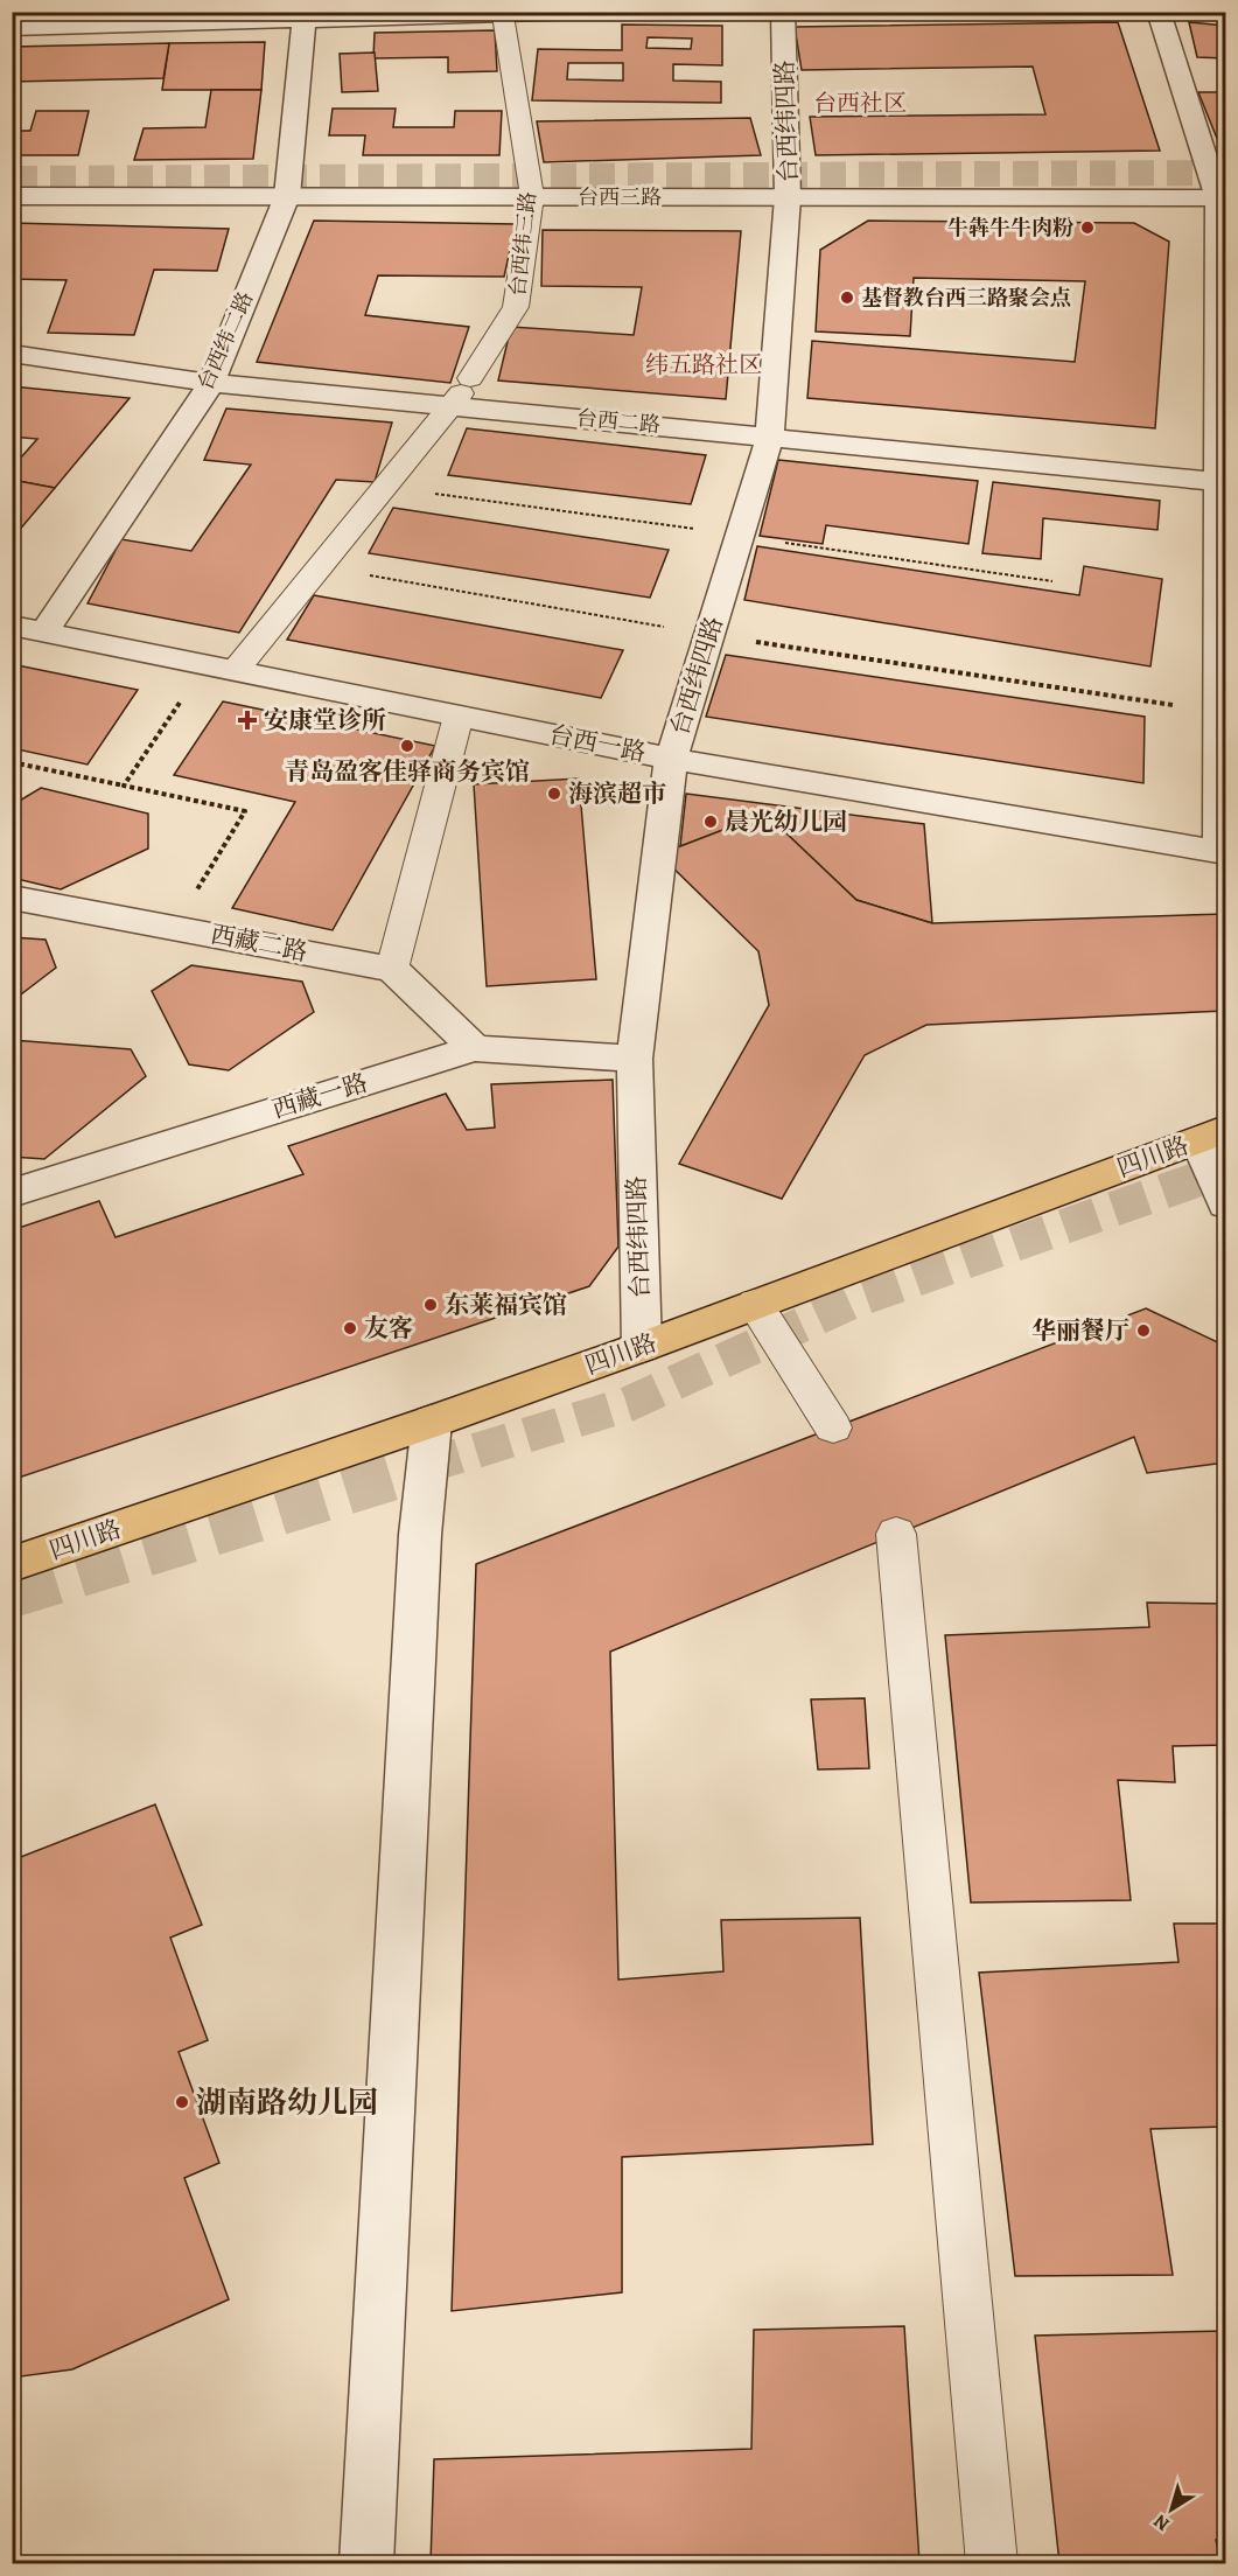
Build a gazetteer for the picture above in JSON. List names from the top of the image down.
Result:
{
  "streets": {
    "main road": ["四川路"],
    "street": [
      "台西纬四路",
      "台西三路",
      "台西纬二路",
      "台西二路",
      "台西一路",
      "西藏二路",
      "西藏一路"
    ],
    "lane": ["台西纬三路"]
  },
  "crossings": [
    ["台西纬四路", "台西三路"],
    ["台西纬四路", "台西二路"],
    ["台西纬四路", "台西一路"],
    ["台西纬四路", "西藏一路"],
    ["台西纬四路", "四川路"],
    ["台西三路", "台西纬三路"],
    ["台西三路", "台西纬二路"],
    ["台西纬三路", "台西二路"],
    ["台西纬三路", "台西一路"],
    ["台西纬二路", "台西二路"],
    ["台西纬二路", "台西一路"]
  ],
  "districts": ["台西社区", "纬五路社区"],
  "places": {
    "other": [
      "牛犇牛牛肉粉",
      "基督教台西三路聚会点",
      "青岛盈客佳驿商务宾馆",
      "海滨超市",
      "晨光幼儿园",
      "东莱福宾馆",
      "友客",
      "华丽餐厅",
      "湖南路幼儿园"
    ],
    "health": ["安康堂诊所"]
  },
  "north": "bottom left"
}
